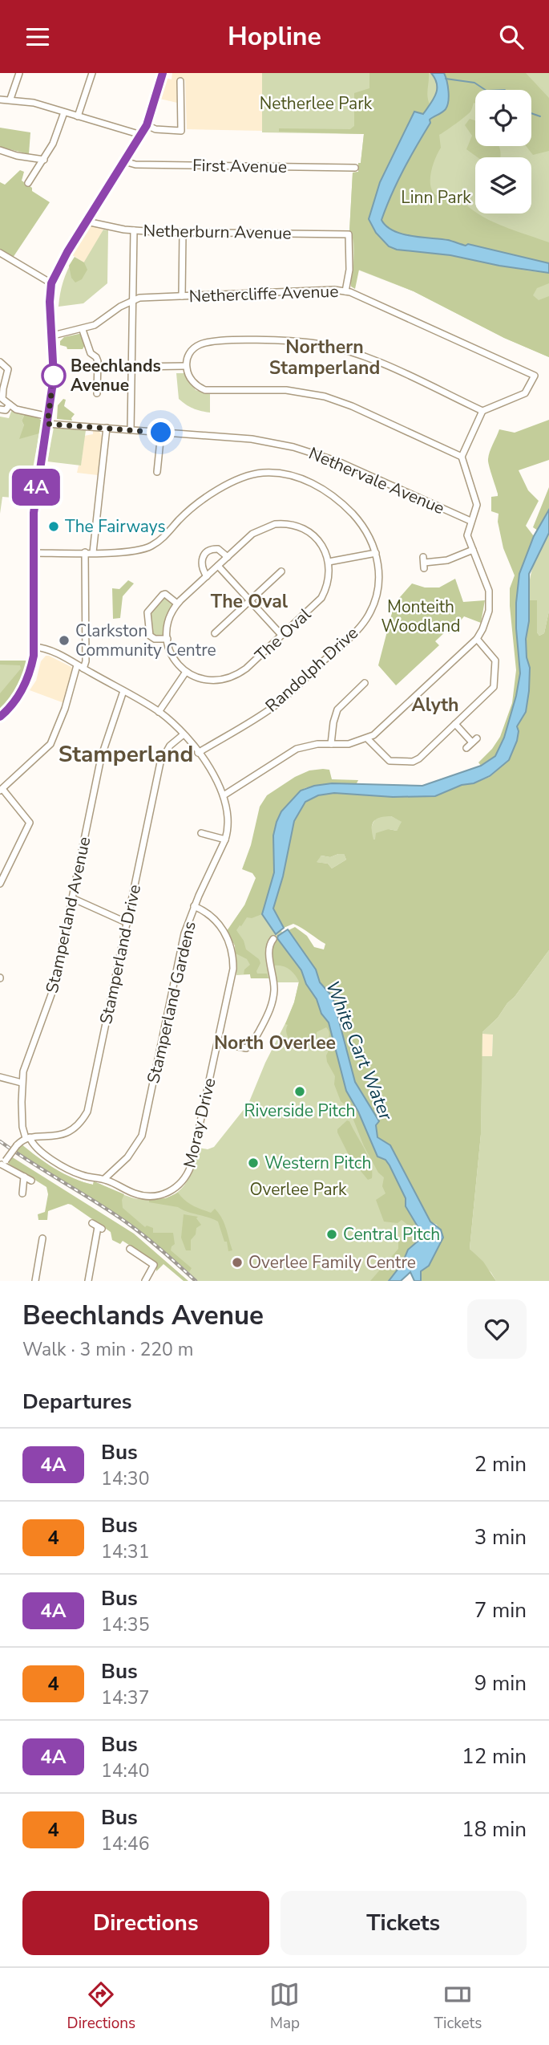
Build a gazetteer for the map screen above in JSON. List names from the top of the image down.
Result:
{
  "streets": {
    "street": [
      "First Avenue",
      "Netherburn Avenue",
      "Nethercliffe Avenue",
      "Nethervale Avenue",
      "The Oval",
      "Randolph Drive",
      "Stamperland Avenue",
      "Stamperland Drive",
      "Stamperland Gardens",
      "Moray Drive"
    ]
  },
  "crossings": [
    ["Netherburn Avenue", "Nethercliffe Avenue"],
    ["Randolph Drive", "Stamperland Gardens"],
    ["Stamperland Avenue", "Stamperland Drive"],
    ["Stamperland Avenue", "Stamperland Gardens"],
    ["Stamperland Avenue", "Moray Drive"],
    ["Stamperland Drive", "Stamperland Gardens"],
    ["Stamperland Drive", "Moray Drive"],
    ["Stamperland Gardens", "Moray Drive"]
  ],
  "districts": [
    "Northern Stamperland",
    "The Oval",
    "Alyth",
    "Stamperland",
    "North Overlee"
  ],
  "water": ["White Cart Water"],
  "parks": [
    "Netherlee Park",
    "Linn Park",
    "Monteith Woodland",
    "Overlee Park"
  ],
  "places": [
    "Beechlands Avenue",
    "The Fairways",
    "Clarkston Community Centre",
    "Riverside Pitch",
    "Western Pitch",
    "Central Pitch",
    "Overlee Family Centre"
  ],
  "lines": ["bus line 4A"],
  "page": {
    "header": "Hopline",
    "on_map": "4A",
    "heading": [
      ["Beechlands Avenue", "Walk · 3 min · 220 m"],
      "Departures"
    ],
    "list": [
      {
        "mark": "4A",
        "name": "Bus",
        "note": "14:30",
        "value": "2 min"
      },
      {
        "mark": "4",
        "name": "Bus",
        "note": "14:31",
        "value": "3 min"
      },
      {
        "mark": "4A",
        "name": "Bus",
        "note": "14:35",
        "value": "7 min"
      },
      {
        "mark": "4",
        "name": "Bus",
        "note": "14:37",
        "value": "9 min"
      },
      {
        "mark": "4A",
        "name": "Bus",
        "note": "14:40",
        "value": "12 min"
      },
      {
        "mark": "4",
        "name": "Bus",
        "note": "14:46",
        "value": "18 min"
      }
    ],
    "buttons": ["Directions", "Tickets"],
    "tabs": ["Directions", "Map", "Tickets"]
  }
}
